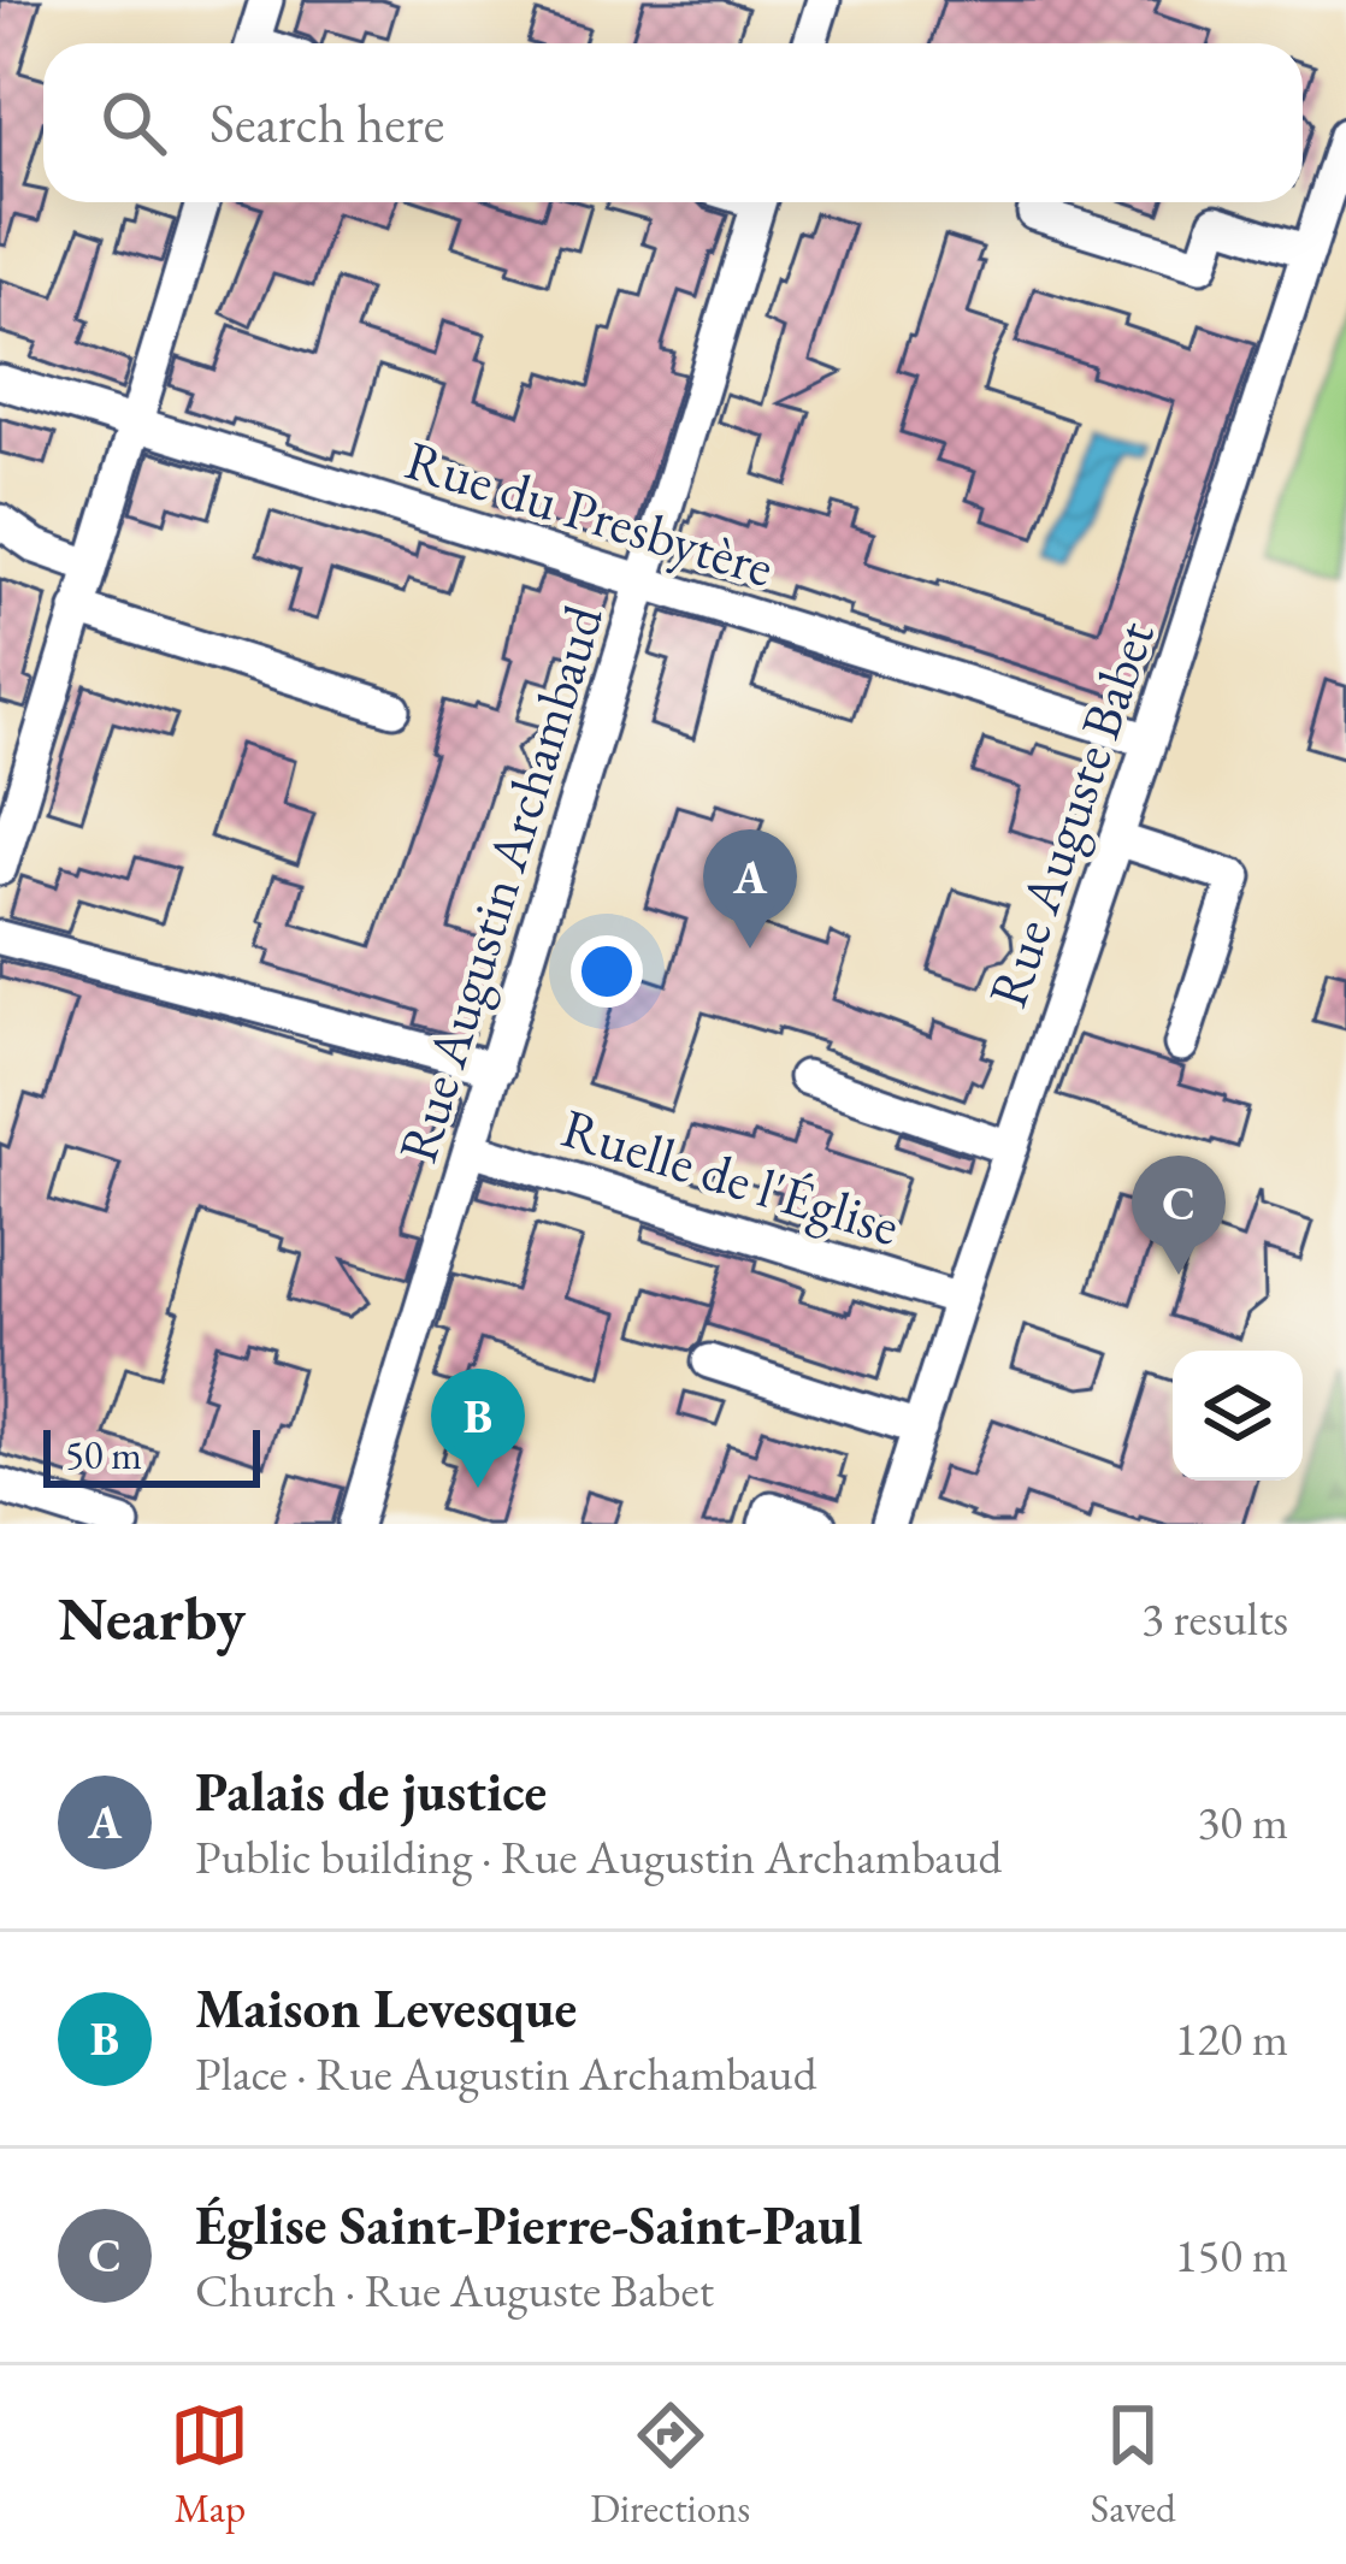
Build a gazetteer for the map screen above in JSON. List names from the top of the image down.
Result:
{
  "streets": {
    "street": [
      "Rue du Presbytère",
      "Rue Auguste Babet",
      "Rue Augustin Archambaud",
      "Ruelle de l'Église"
    ]
  },
  "crossings": [
    ["Rue du Presbytère", "Rue Auguste Babet"],
    ["Rue du Presbytère", "Rue Augustin Archambaud"],
    ["Rue Auguste Babet", "Ruelle de l'Église"],
    ["Rue Augustin Archambaud", "Ruelle de l'Église"]
  ],
  "scale_bar": "50 m",
  "page": {
    "search": "Search here",
    "pins": ["A", "C", "B"],
    "scale": "50 m",
    "heading": ["Nearby", "3 results"],
    "list": [
      {
        "mark": "A",
        "name": "Palais de justice",
        "note": "Public building · Rue Augustin Archambaud",
        "value": "30 m"
      },
      {
        "mark": "B",
        "name": "Maison Levesque",
        "note": "Place · Rue Augustin Archambaud",
        "value": "120 m"
      },
      {
        "mark": "C",
        "name": "Église Saint-Pierre-Saint-Paul",
        "note": "Church · Rue Auguste Babet",
        "value": "150 m"
      }
    ],
    "nav": ["Map", "Directions", "Saved"]
  }
}
